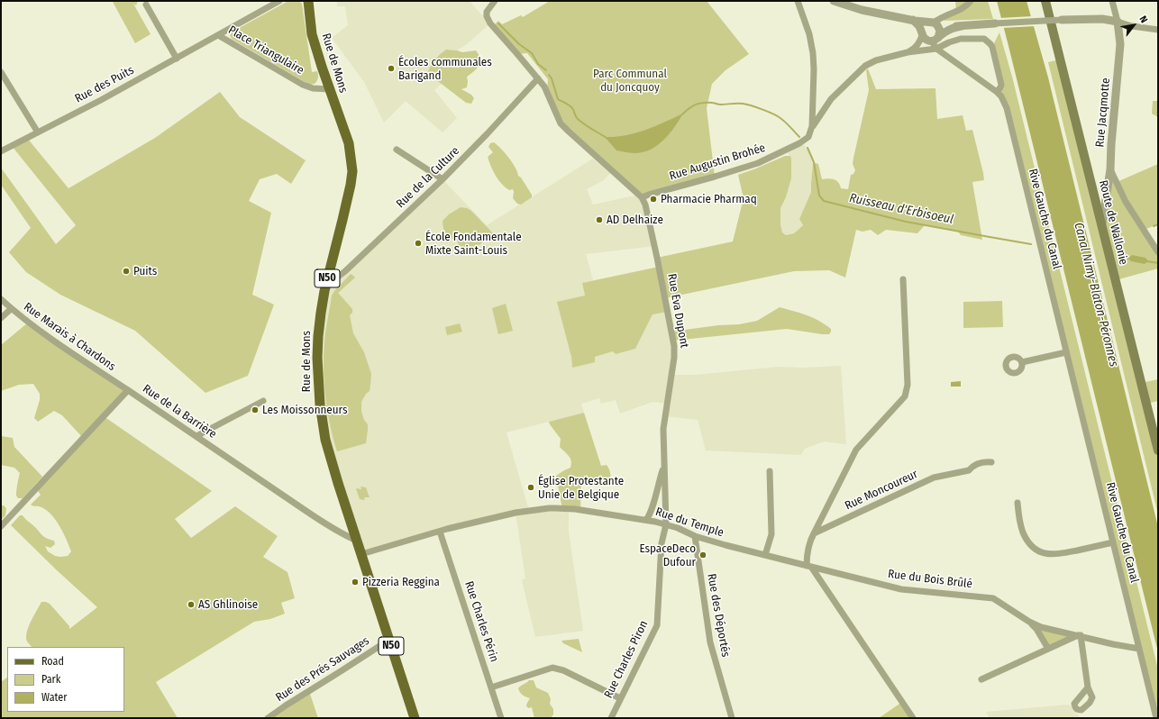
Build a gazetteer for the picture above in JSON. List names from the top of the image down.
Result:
{
  "streets": {
    "main road": ["Rue de Mons", "Route de Wallonie", "N50"],
    "street": [
      "Place Triangulaire",
      "Rue des Puits",
      "Rue Jacqmotte",
      "Rue Augustin Brohée",
      "Rue de la Culture",
      "Rive Gauche du Canal",
      "Rue Eva Dupont",
      "Rue Marais à Chardons",
      "Rue de la Barrière",
      "Rue Moncoureur",
      "Rue du Temple",
      "Rue du Bois Brûlé",
      "Rue des Déportés",
      "Rue Charles Périn",
      "Rue Charles Piron",
      "Rue des Prés Sauvages"
    ]
  },
  "crossings": [
    ["Place Triangulaire", "Rue de Mons"],
    ["Place Triangulaire", "Rue des Puits"],
    ["Rue de Mons", "Rue de la Culture"],
    ["Rue de Mons", "Rue de la Barrière"],
    ["Rue de Mons", "Rue du Temple"],
    ["Rue de Mons", "Rue des Prés Sauvages"],
    ["Rue Jacqmotte", "Route de Wallonie"],
    ["Rue Augustin Brohée", "Rue Eva Dupont"],
    ["Rue Eva Dupont", "Rue Charles Piron"],
    ["Rue Marais à Chardons", "Rue de la Barrière"],
    ["Rue du Temple", "Rue du Bois Brûlé"],
    ["Rue du Temple", "Rue des Déportés"],
    ["Rue du Temple", "Rue Charles Périn"],
    ["Rue du Temple", "Rue Charles Piron"]
  ],
  "water": ["Ruisseau d'Erbisoeul", "Canal Nimy-Blaton-Péronnes"],
  "parks": ["Parc Communal du Joncquoy"],
  "places": [
    "Écoles communales Barigand",
    "Pharmacie Pharmaq",
    "AD Delhaize",
    "École Fondamentale Mixte Saint-Louis",
    "Puits",
    "Les Moissonneurs",
    "Église Protestante Unie de Belgique",
    "EspaceDeco Dufour",
    "Pizzeria Reggina",
    "AS Ghlinoise"
  ],
  "legend": ["Road", "Park", "Water"],
  "north": "top right"
}
